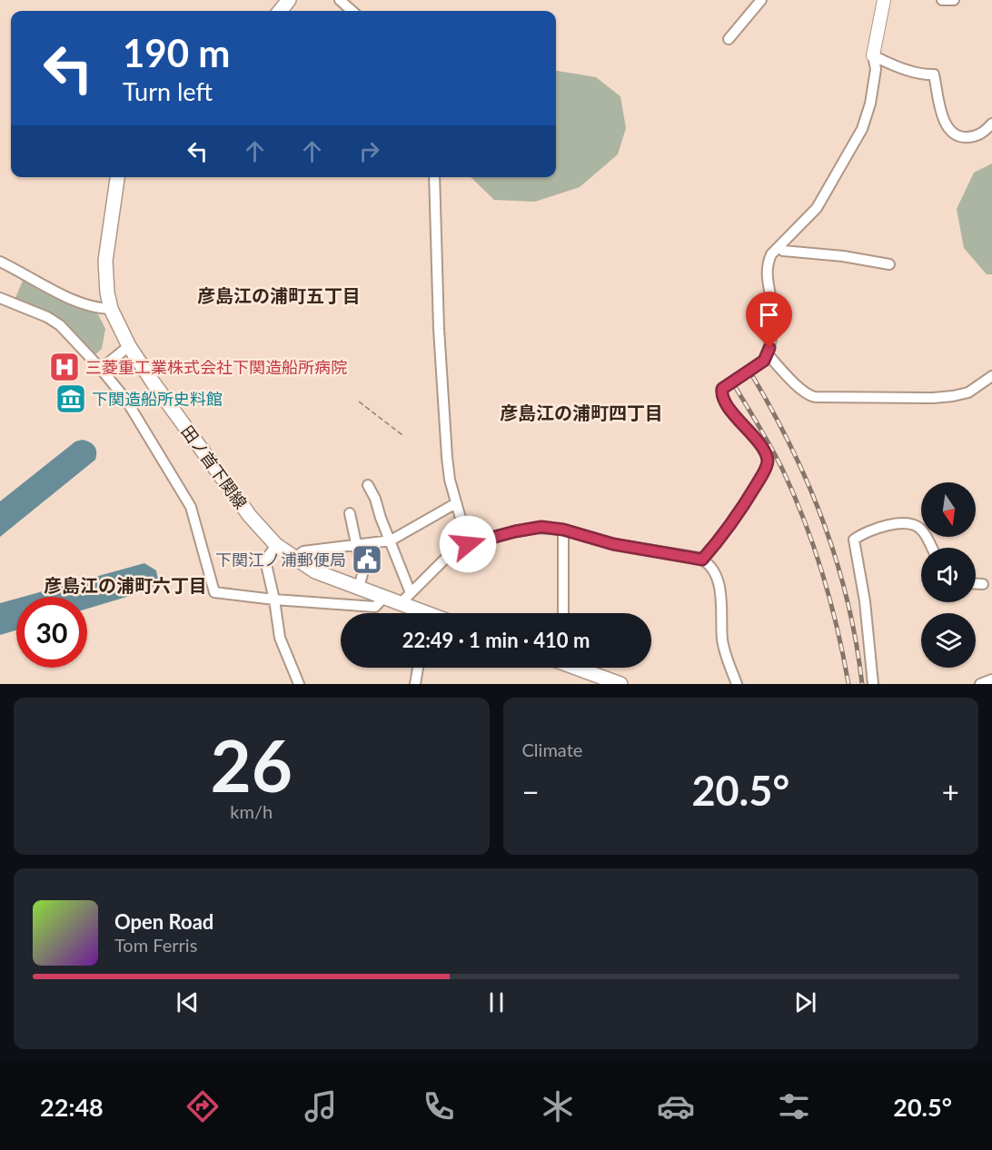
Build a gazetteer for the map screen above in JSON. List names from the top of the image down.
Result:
{
  "streets": {
    "main road": ["田ノ首下関線"]
  },
  "districts": ["彦島江の浦町五丁目", "彦島江の浦町四丁目", "彦島江の浦町六丁目"],
  "places": {
    "hospital": ["三菱重工業株式会社下関造船所病院"],
    "museum": ["下関造船所史料館"],
    "public building": ["下関江ノ浦郵便局"]
  },
  "north": "bottom",
  "page": {
    "turn": ["190 m", "Turn left"],
    "limit": "30",
    "trip": "22:49 · 1 min · 410 m",
    "tile": [
      ["26", "km/h"],
      "Climate"
    ],
    "heat": ["−", "20.5°", "+"],
    "song": ["Open Road", "Tom Ferris"],
    "tabs": ["22:48", "20.5°"]
  }
}
